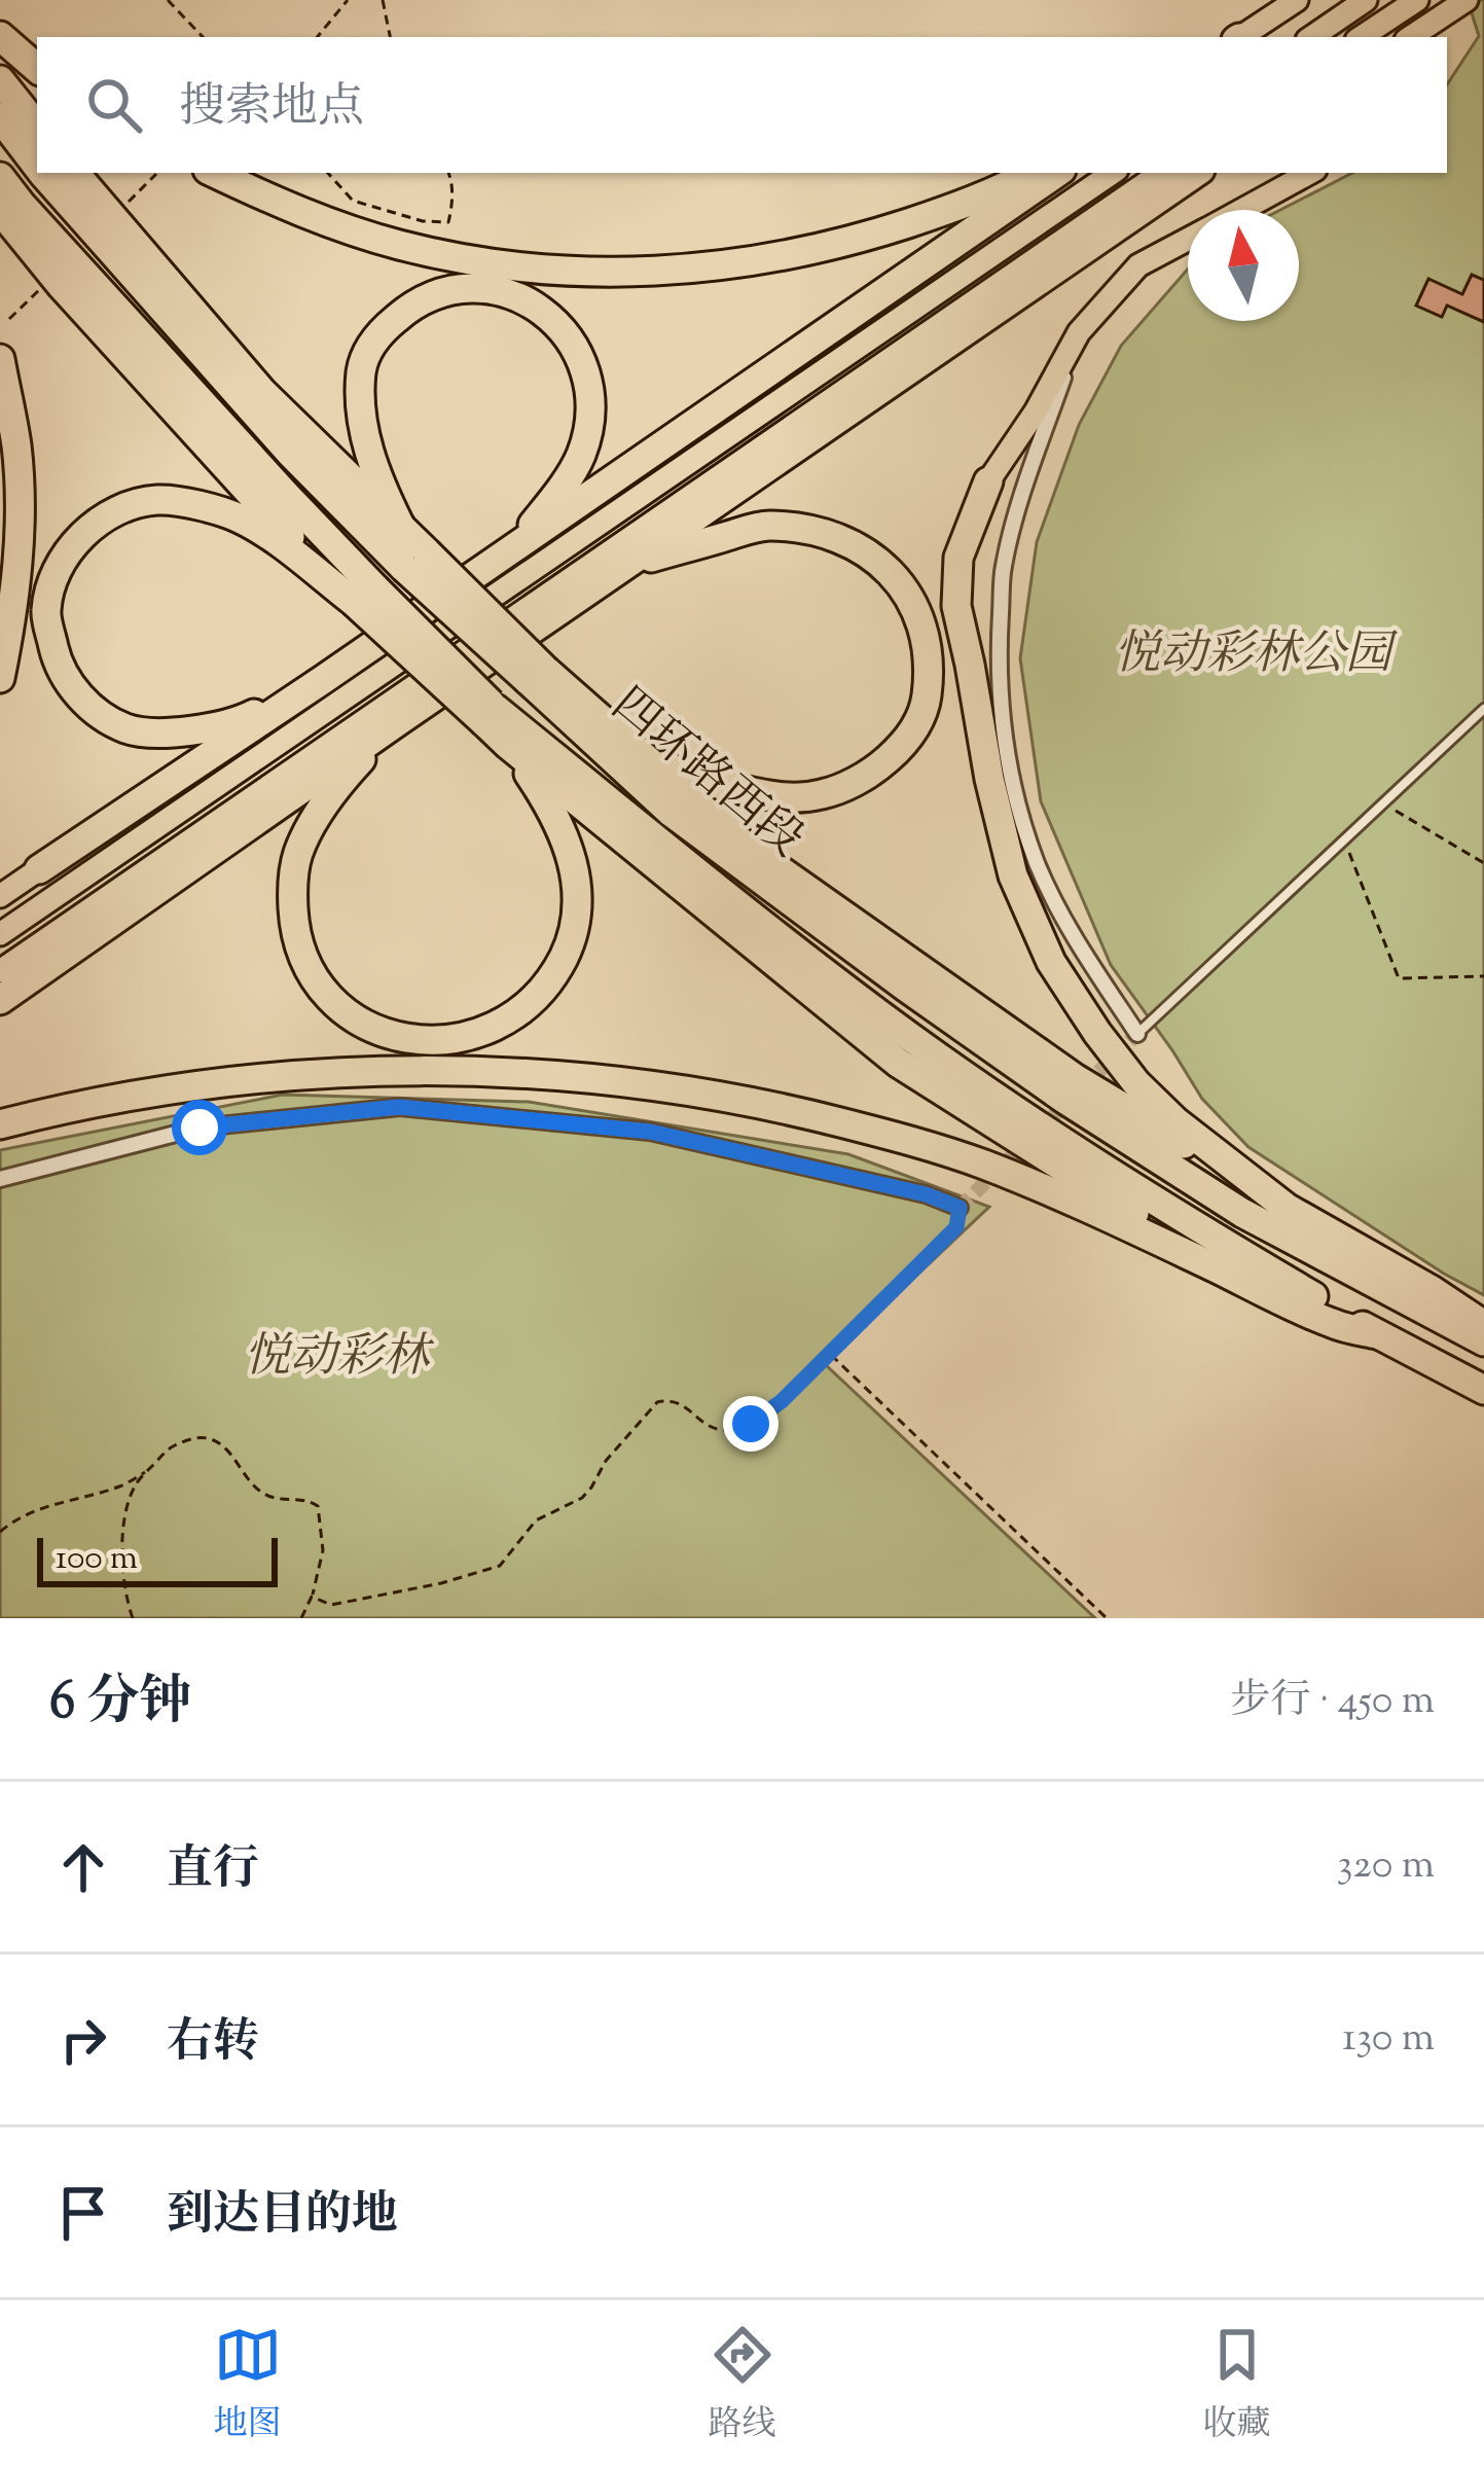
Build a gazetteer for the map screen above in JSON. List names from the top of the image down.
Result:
{
  "streets": {
    "highway": ["四环路西段"]
  },
  "parks": ["悦动彩林公园", "悦动彩林"],
  "scale_bar": "100 m",
  "north": "top",
  "page": {
    "search": "搜索地点",
    "scale": "100 m",
    "heading": ["6 分钟", "步行 · 450 m"],
    "list": [
      ["直行", "320 m"],
      ["右转", "130 m"],
      "到达目的地"
    ],
    "nav": ["地图", "路线", "收藏"]
  }
}
